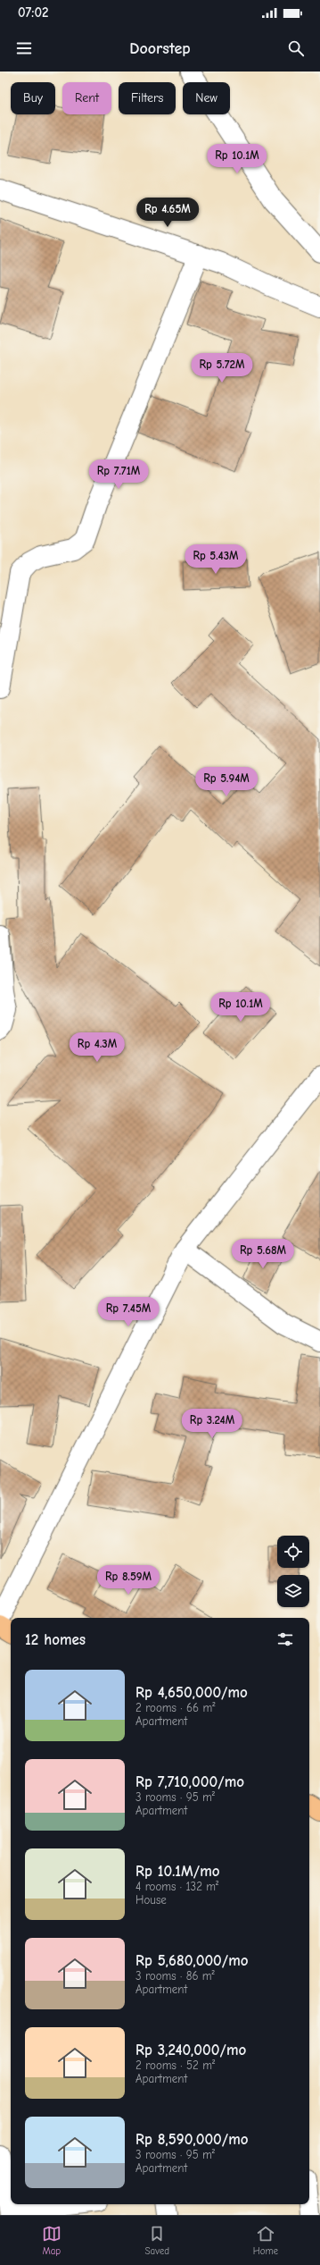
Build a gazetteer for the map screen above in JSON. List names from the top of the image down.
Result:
{
  "page": {
    "status": "07:02",
    "header": "Doorstep",
    "chip": [
      "Buy",
      "Rent",
      "Filters",
      "New"
    ],
    "price": [
      "Rp 10.1M",
      "Rp 4.65M",
      "Rp 5.72M",
      "Rp 7.71M",
      "Rp 5.43M",
      "Rp 5.94M",
      "Rp 10.1M",
      "Rp 4.3M",
      "Rp 5.68M",
      "Rp 7.45M",
      "Rp 3.24M",
      "Rp 8.59M"
    ],
    "heading": "12 homes",
    "list": [
      {
        "name": "Rp 4,650,000/mo",
        "note": "2 rooms · 66 m² · Apartment"
      },
      {
        "name": "Rp 7,710,000/mo",
        "note": "3 rooms · 95 m² · Apartment"
      },
      {
        "name": "Rp 10.1M/mo",
        "note": "4 rooms · 132 m² · House"
      },
      {
        "name": "Rp 5,680,000/mo",
        "note": "3 rooms · 86 m² · Apartment"
      },
      {
        "name": "Rp 3,240,000/mo",
        "note": "2 rooms · 52 m² · Apartment"
      },
      {
        "name": "Rp 8,590,000/mo",
        "note": "3 rooms · 95 m² · Apartment"
      }
    ],
    "tabs": ["Map", "Saved", "Home"]
  }
}
